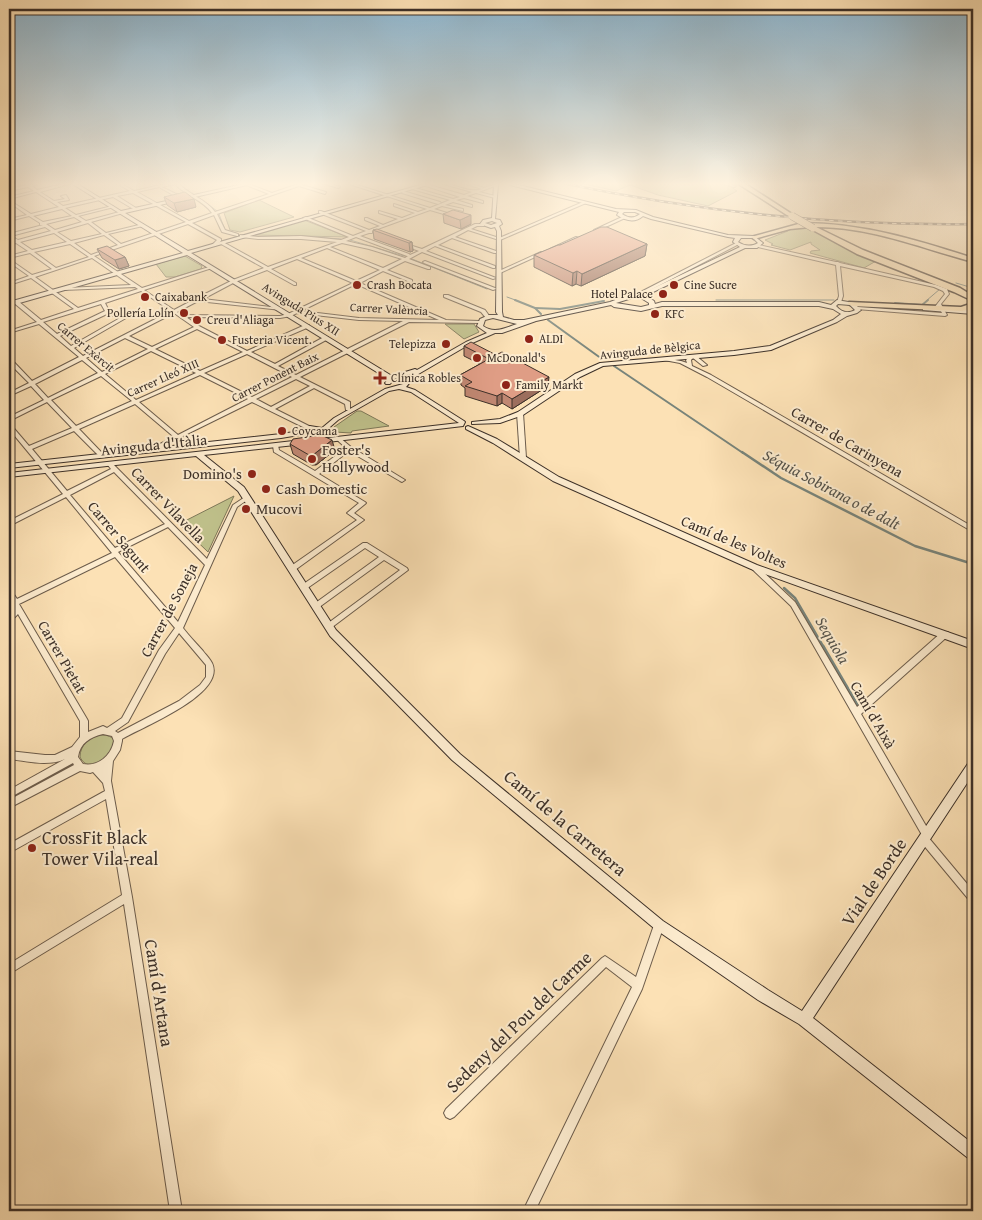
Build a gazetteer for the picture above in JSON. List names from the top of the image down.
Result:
{
  "streets": {
    "main road": [
      "Avinguda Pius XII",
      "Avinguda de Bèlgica",
      "Avinguda d'Itàlia",
      "Camí de les Voltes",
      "Camí de la Carretera",
      "Vial de Borde"
    ],
    "street": [
      "Carrer València",
      "Carrer Exèrcit",
      "Carrer Ponent Baix",
      "Carrer Lleó XIII",
      "Carrer de Carinyena",
      "Carrer Vilavella",
      "Carrer Sagunt",
      "Carrer de Soneja",
      "Carrer Pietat",
      "Camí d'Aixà",
      "Camí d'Artana",
      "Sedeny del Pou del Carme"
    ]
  },
  "crossings": [
    ["Avinguda Pius XII", "Carrer Ponent Baix"],
    ["Avinguda Pius XII", "Carrer Lleó XIII"],
    ["Carrer València", "Carrer Ponent Baix"],
    ["Carrer Exèrcit", "Carrer Ponent Baix"],
    ["Carrer Exèrcit", "Carrer Lleó XIII"],
    ["Carrer Exèrcit", "Avinguda d'Itàlia"],
    ["Avinguda de Bèlgica", "Carrer de Carinyena"],
    ["Avinguda de Bèlgica", "Avinguda d'Itàlia"],
    ["Avinguda de Bèlgica", "Camí de les Voltes"],
    ["Carrer Ponent Baix", "Avinguda d'Itàlia"],
    ["Carrer Lleó XIII", "Carrer Sagunt"],
    ["Avinguda d'Itàlia", "Carrer Vilavella"],
    ["Avinguda d'Itàlia", "Carrer Sagunt"],
    ["Avinguda d'Itàlia", "Camí de la Carretera"],
    ["Carrer Vilavella", "Carrer de Soneja"],
    ["Carrer Sagunt", "Carrer de Soneja"],
    ["Carrer Sagunt", "Carrer Pietat"],
    ["Carrer Sagunt", "Camí d'Artana"],
    ["Camí de les Voltes", "Camí d'Aixà"],
    ["Carrer de Soneja", "Carrer Pietat"],
    ["Carrer de Soneja", "Camí de la Carretera"],
    ["Carrer de Soneja", "Camí d'Artana"],
    ["Carrer Pietat", "Camí d'Artana"],
    ["Camí d'Aixà", "Vial de Borde"],
    ["Camí de la Carretera", "Vial de Borde"]
  ],
  "water": ["Séquia Sobirana o de dalt", "Sequiola"],
  "places": {
    "other": [
      "Crash Bocata",
      "Cine Sucre",
      "Hotel Palace",
      "Caixabank",
      "Pollería Lolín",
      "KFC",
      "Creu d'Aliaga",
      "ALDI",
      "Fusteria Vicent.",
      "Telepizza",
      "McDonald's",
      "Family Markt",
      "Coycama",
      "Foster's Hollywood",
      "Domino's",
      "Cash Domestic",
      "Mucovi",
      "CrossFit Black Tower Vila-real"
    ],
    "health": ["Clínica Robles"]
  }
}
